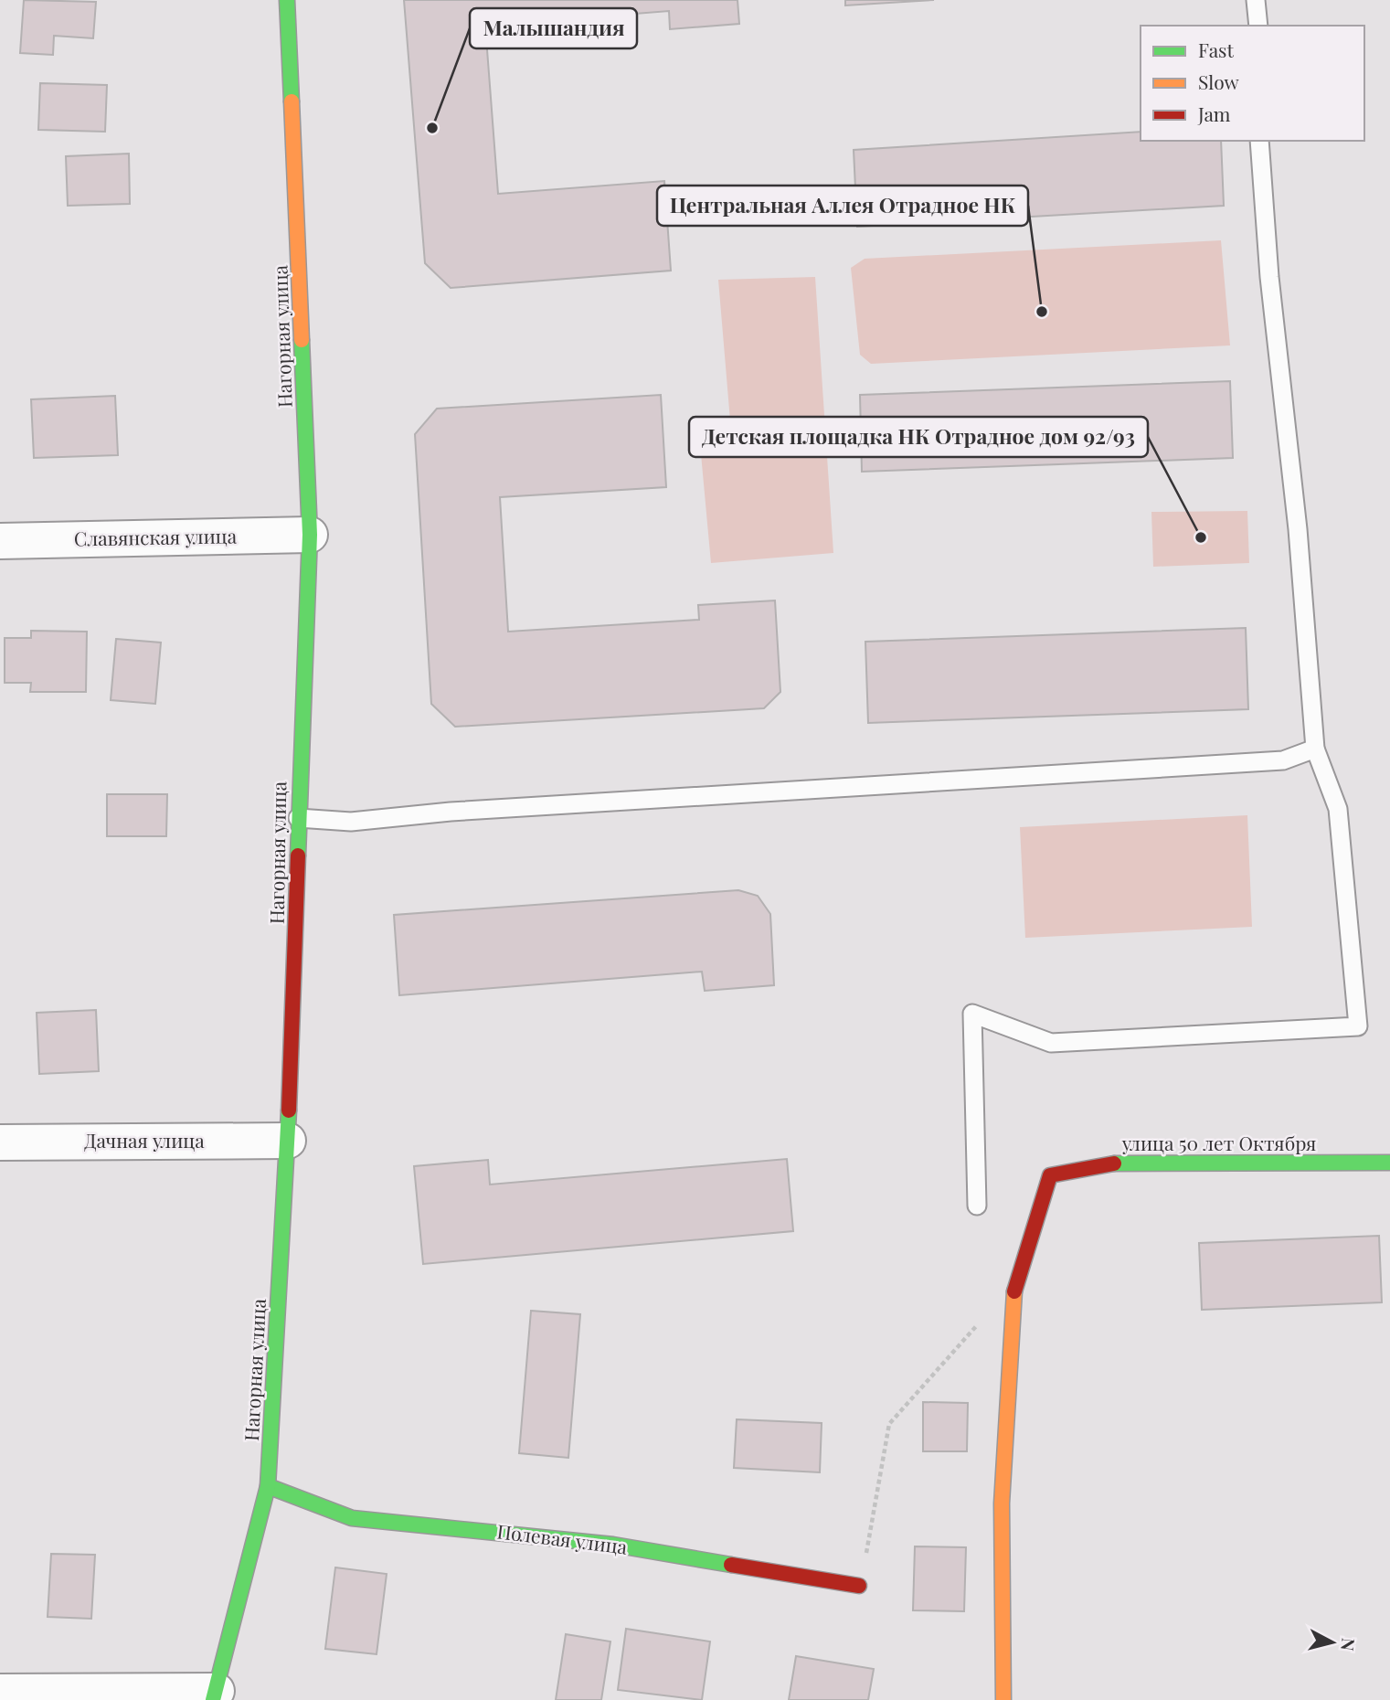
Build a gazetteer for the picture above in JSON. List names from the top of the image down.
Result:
{
  "streets": {
    "street": [
      "Нагорная улица",
      "Славянская улица",
      "Дачная улица",
      "улица 50 лет Октября",
      "Полевая улица"
    ]
  },
  "crossings": [
    ["Нагорная улица", "Славянская улица"],
    ["Нагорная улица", "Дачная улица"],
    ["Нагорная улица", "Полевая улица"]
  ],
  "places": ["Малышандия", "Центральная Аллея Отрадное НК", "Детская площадка НК Отрадное дом 92/93"],
  "legend": ["Fast", "Slow", "Jam"],
  "north": "right"
}
